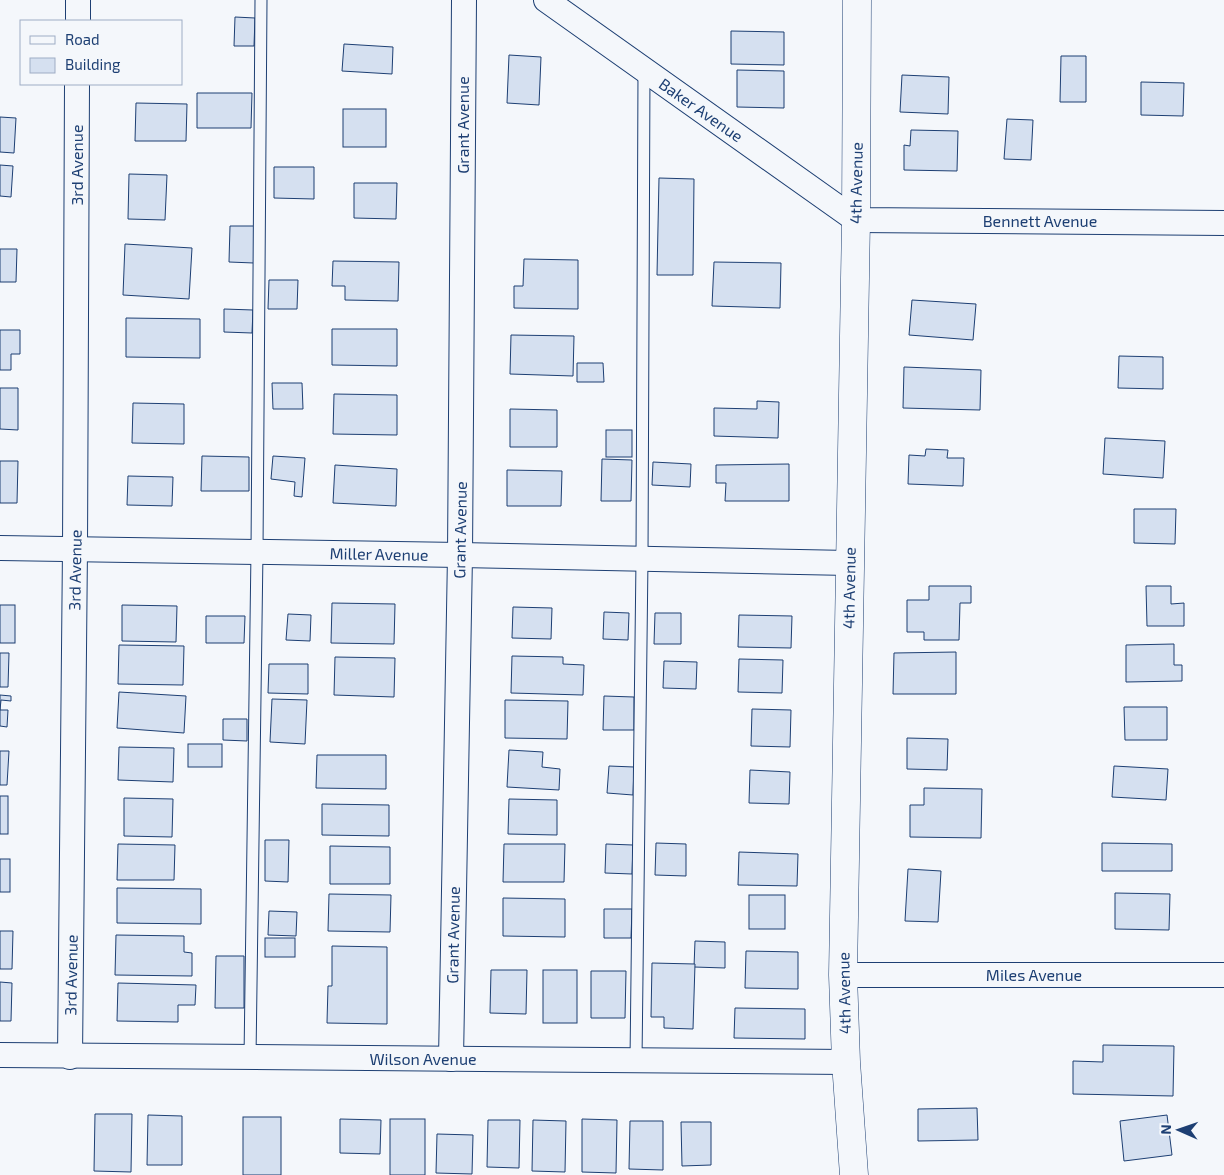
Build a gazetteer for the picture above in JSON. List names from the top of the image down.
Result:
{
  "streets": {
    "street": [
      "Baker Avenue",
      "Grant Avenue",
      "3rd Avenue",
      "4th Avenue",
      "Bennett Avenue",
      "Miller Avenue",
      "Miles Avenue",
      "Wilson Avenue"
    ]
  },
  "crossings": [
    ["Baker Avenue", "4th Avenue"],
    ["Baker Avenue", "Bennett Avenue"],
    ["Grant Avenue", "Miller Avenue"],
    ["Grant Avenue", "Wilson Avenue"],
    ["3rd Avenue", "Miller Avenue"],
    ["3rd Avenue", "Wilson Avenue"],
    ["4th Avenue", "Bennett Avenue"],
    ["4th Avenue", "Miller Avenue"],
    ["4th Avenue", "Miles Avenue"],
    ["4th Avenue", "Wilson Avenue"]
  ],
  "legend": ["Road", "Building"],
  "north": "left"
}
